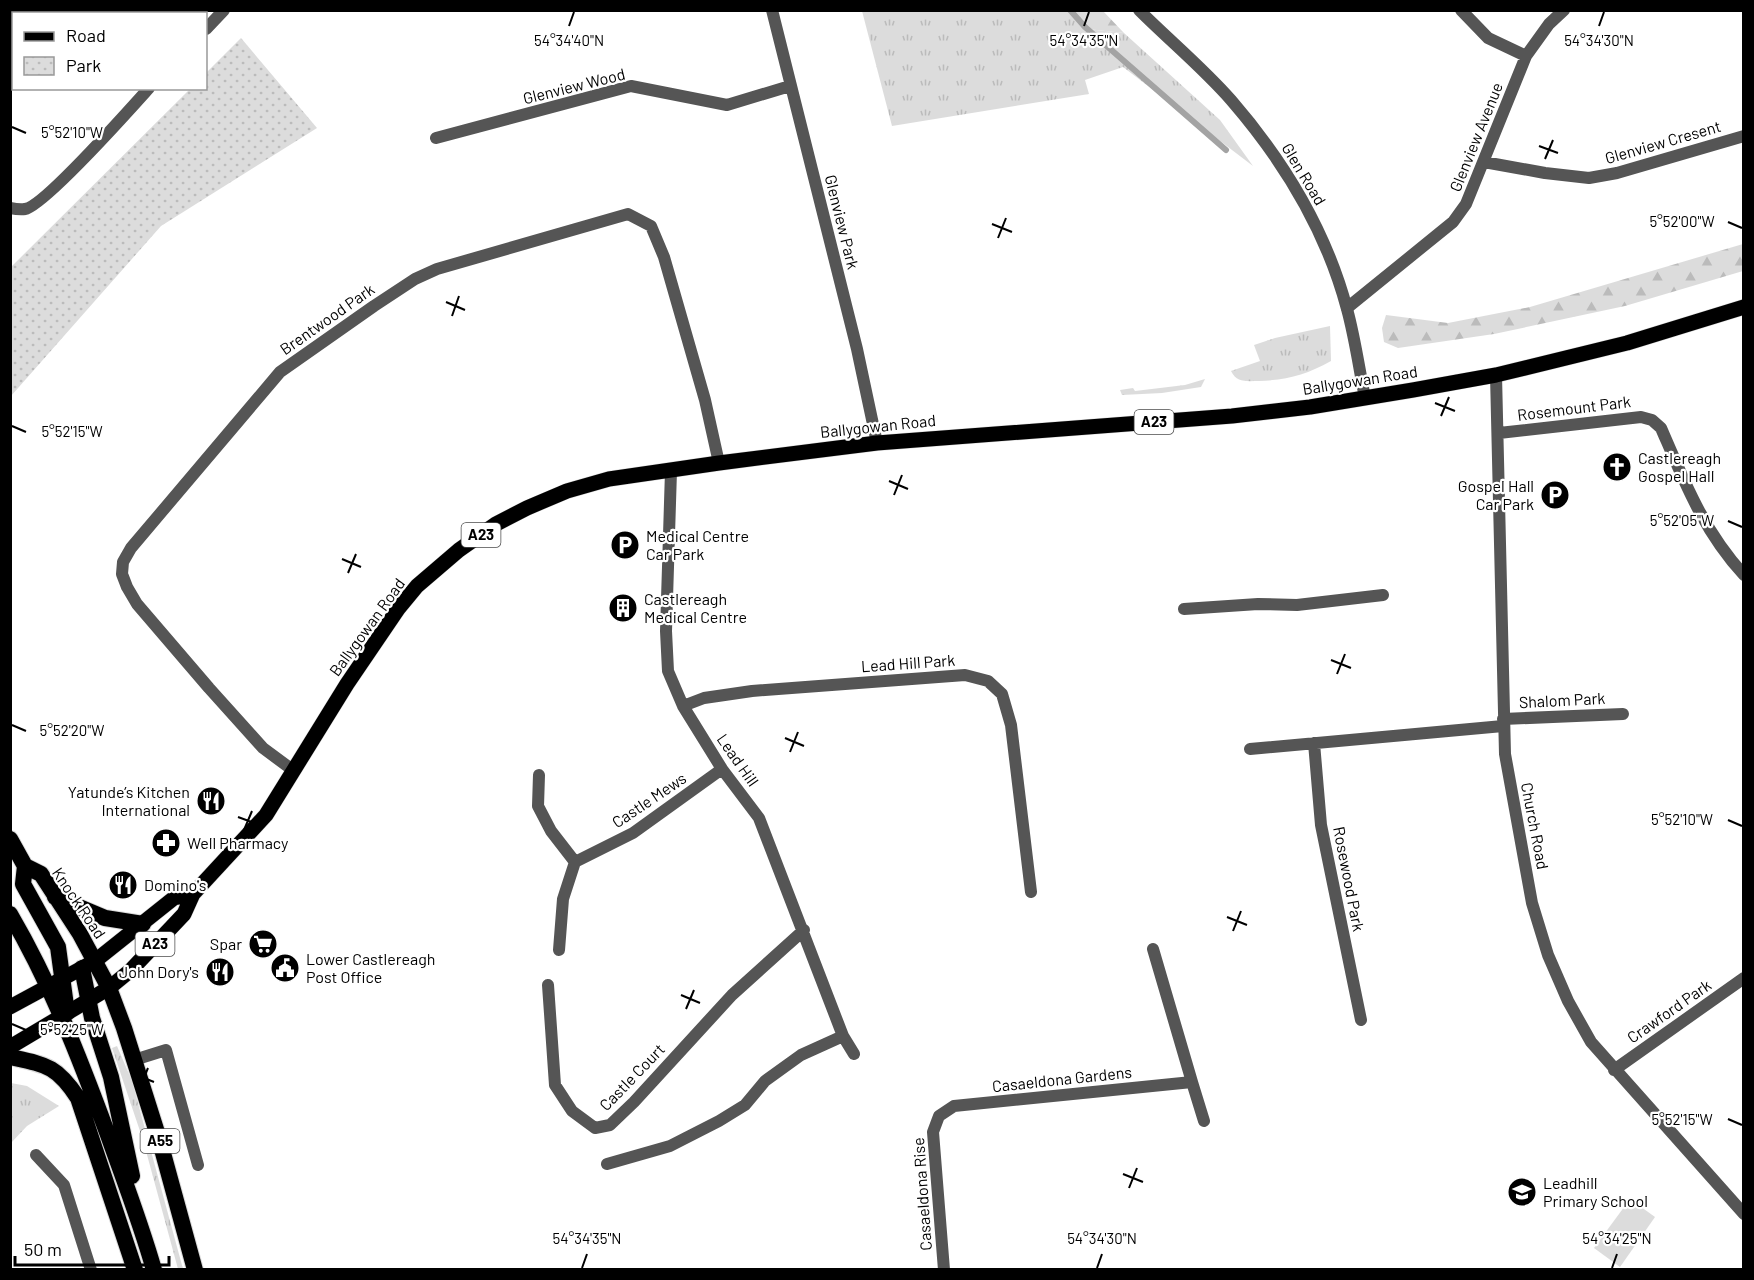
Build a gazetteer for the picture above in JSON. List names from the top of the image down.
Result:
{
  "streets": {
    "highway": ["Knock Road", "A55"],
    "main road": ["Ballygowan Road", "A23"],
    "street": [
      "Glenview Wood",
      "Glenview Avenue",
      "Glenview Cresent",
      "Glen Road",
      "Glenview Park",
      "Brentwood Park",
      "Rosemount Park",
      "Lead Hill Park",
      "Shalom Park",
      "Lead Hill",
      "Castle Mews",
      "Church Road",
      "Rosewood Park",
      "Crawford Park",
      "Castle Court",
      "Casaeldona Gardens",
      "Casaeldona Rise"
    ]
  },
  "crossings": [
    ["Glenview Wood", "Glenview Park"],
    ["Glenview Avenue", "Glenview Cresent"],
    ["Glenview Avenue", "Glen Road"],
    ["Glen Road", "Ballygowan Road"],
    ["Glenview Park", "Ballygowan Road"],
    ["Brentwood Park", "Ballygowan Road"],
    ["Ballygowan Road", "A23"],
    ["Ballygowan Road", "Lead Hill"],
    ["Ballygowan Road", "Church Road"],
    ["Ballygowan Road", "Knock Road"],
    ["Ballygowan Road", "A55"],
    ["Rosemount Park", "Church Road"],
    ["A23", "Knock Road"],
    ["A23", "A55"],
    ["Lead Hill Park", "Lead Hill"],
    ["Shalom Park", "Church Road"],
    ["Lead Hill", "Castle Mews"],
    ["Lead Hill", "Castle Court"],
    ["Church Road", "Crawford Park"],
    ["Knock Road", "A55"],
    ["Casaeldona Gardens", "Casaeldona Rise"]
  ],
  "places": {
    "church": ["Castlereagh Gospel Hall"],
    "parking": ["Gospel Hall Car Park", "Medical Centre Car Park"],
    "building": ["Castlereagh Medical Centre"],
    "restaurant": ["Yatunde’s Kitchen International", "Domino's", "John Dory's"],
    "pharmacy": ["Well Pharmacy"],
    "supermarket": ["Spar"],
    "public building": ["Lower Castlereagh Post Office"],
    "school or university": ["Leadhill Primary School"]
  },
  "legend": ["Road", "Park"],
  "scale_bar": "50 m",
  "coordinates": [
    "54°34'40\"N",
    "54°34'35\"N",
    "54°34'30\"N",
    "5°52'10\"W",
    "5°52'00\"W",
    "5°52'15\"W",
    "5°52'05\"W",
    "5°52'20\"W",
    "5°52'25\"W",
    "54°34'25\"N"
  ]
}
